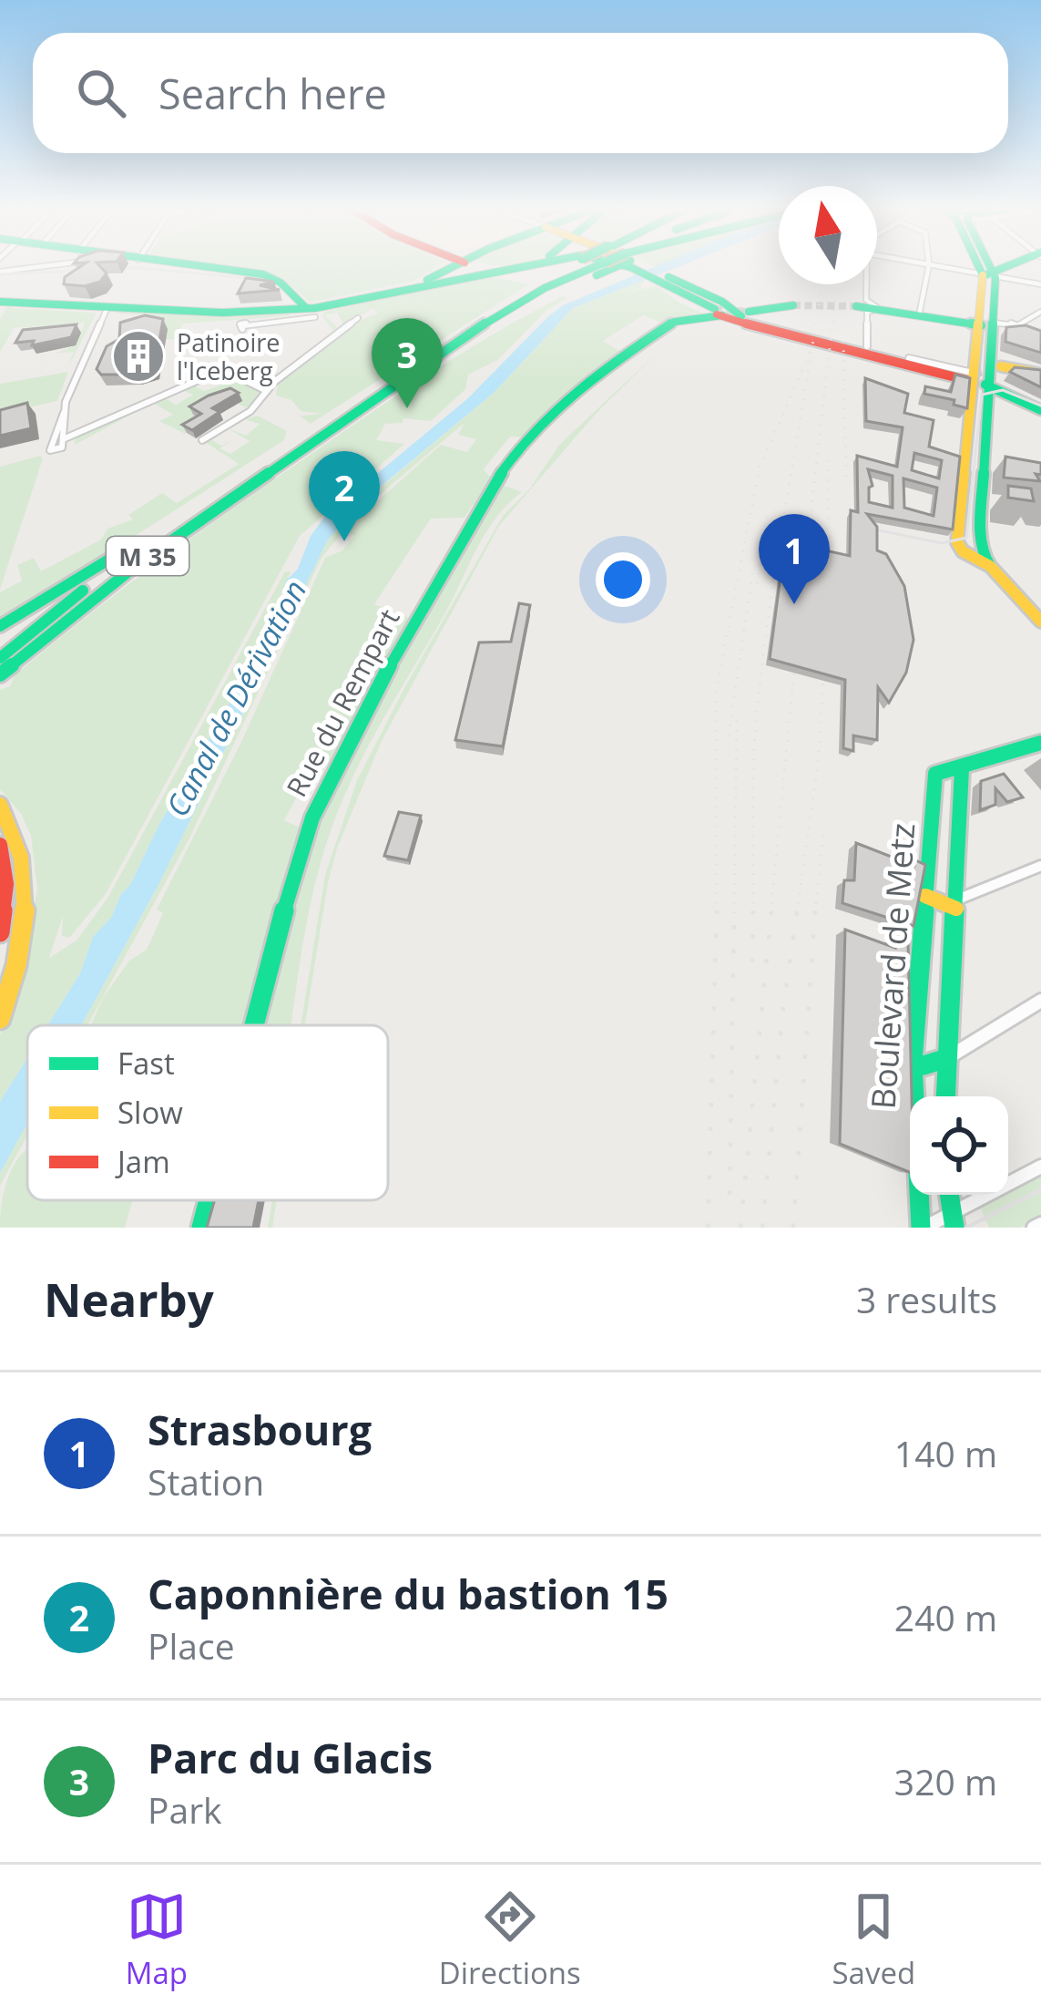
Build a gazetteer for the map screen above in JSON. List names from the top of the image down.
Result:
{
  "streets": {
    "main road": ["M 35", "Rue du Rempart", "Boulevard de Metz"]
  },
  "water": ["Canal de Dérivation"],
  "places": {
    "building": ["Patinoire l'Iceberg"]
  },
  "legend": ["Fast", "Slow", "Jam"],
  "north": "top",
  "page": {
    "search": "Search here",
    "pins": ["3", "2", "1"],
    "heading": ["Nearby", "3 results"],
    "list": [
      {
        "mark": "1",
        "name": "Strasbourg",
        "note": "Station",
        "value": "140 m"
      },
      {
        "mark": "2",
        "name": "Caponnière du bastion 15",
        "note": "Place",
        "value": "240 m"
      },
      {
        "mark": "3",
        "name": "Parc du Glacis",
        "note": "Park",
        "value": "320 m"
      }
    ],
    "nav": ["Map", "Directions", "Saved"]
  }
}
